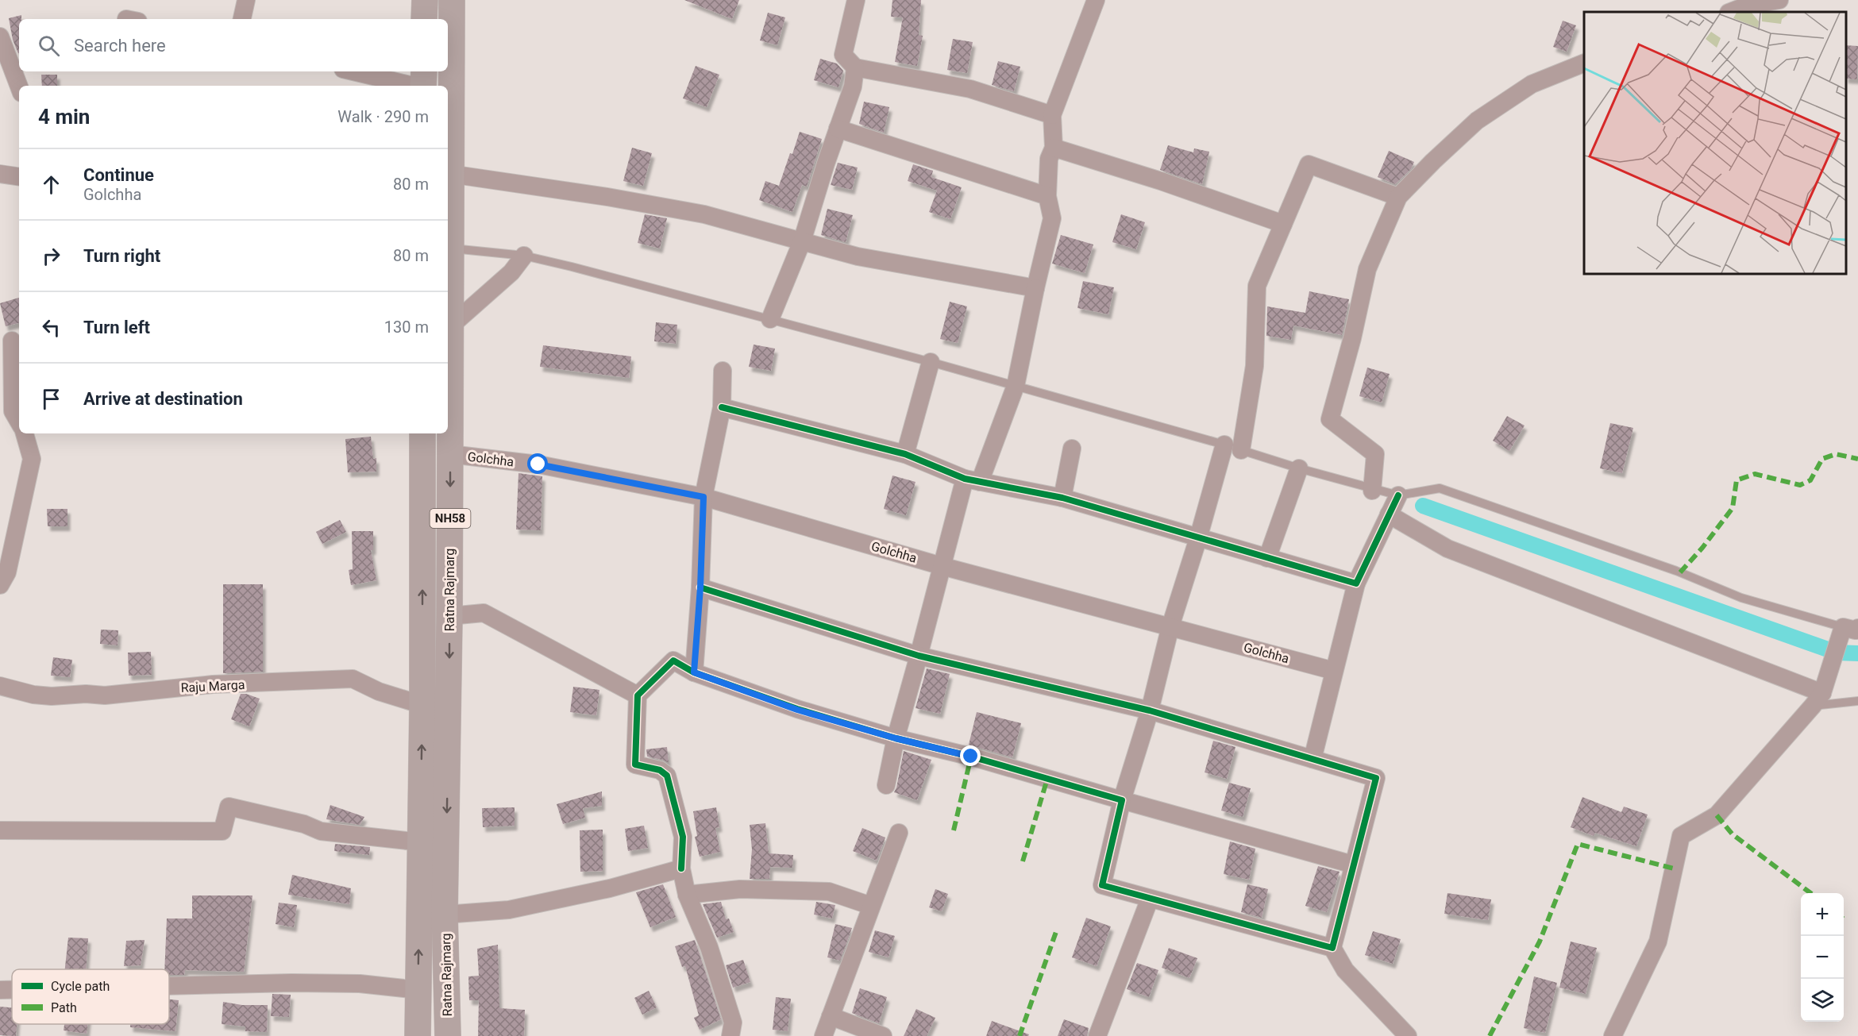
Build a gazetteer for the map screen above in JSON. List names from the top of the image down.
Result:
{
  "streets": {
    "highway": ["NH58", "Ratna Rajmarg"],
    "street": ["Golchha", "Raju Marga"]
  },
  "crossings": [
    ["Golchha", "Ratna Rajmarg"],
    ["Ratna Rajmarg", "Raju Marga"]
  ],
  "legend": ["Cycle path", "Path"],
  "page": {
    "search": "Search here",
    "heading": ["4 min", "Walk · 290 m"],
    "list": [
      ["Continue", "Golchha", "80 m"],
      ["Turn right", "80 m"],
      ["Turn left", "130 m"],
      "Arrive at destination"
    ],
    "map_buttons": ["+", "−"]
  }
}
